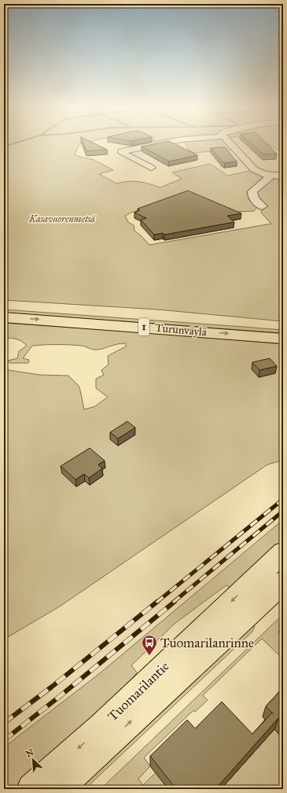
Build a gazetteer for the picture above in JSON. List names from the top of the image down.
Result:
{
  "streets": {
    "main road": ["1", "Turunväylä", "Tuomarilantie"]
  },
  "parks": ["Kasavuorenmetsä"],
  "places": {
    "bus stop": ["Tuomarilanrinne"]
  },
  "north": "top left"
}
